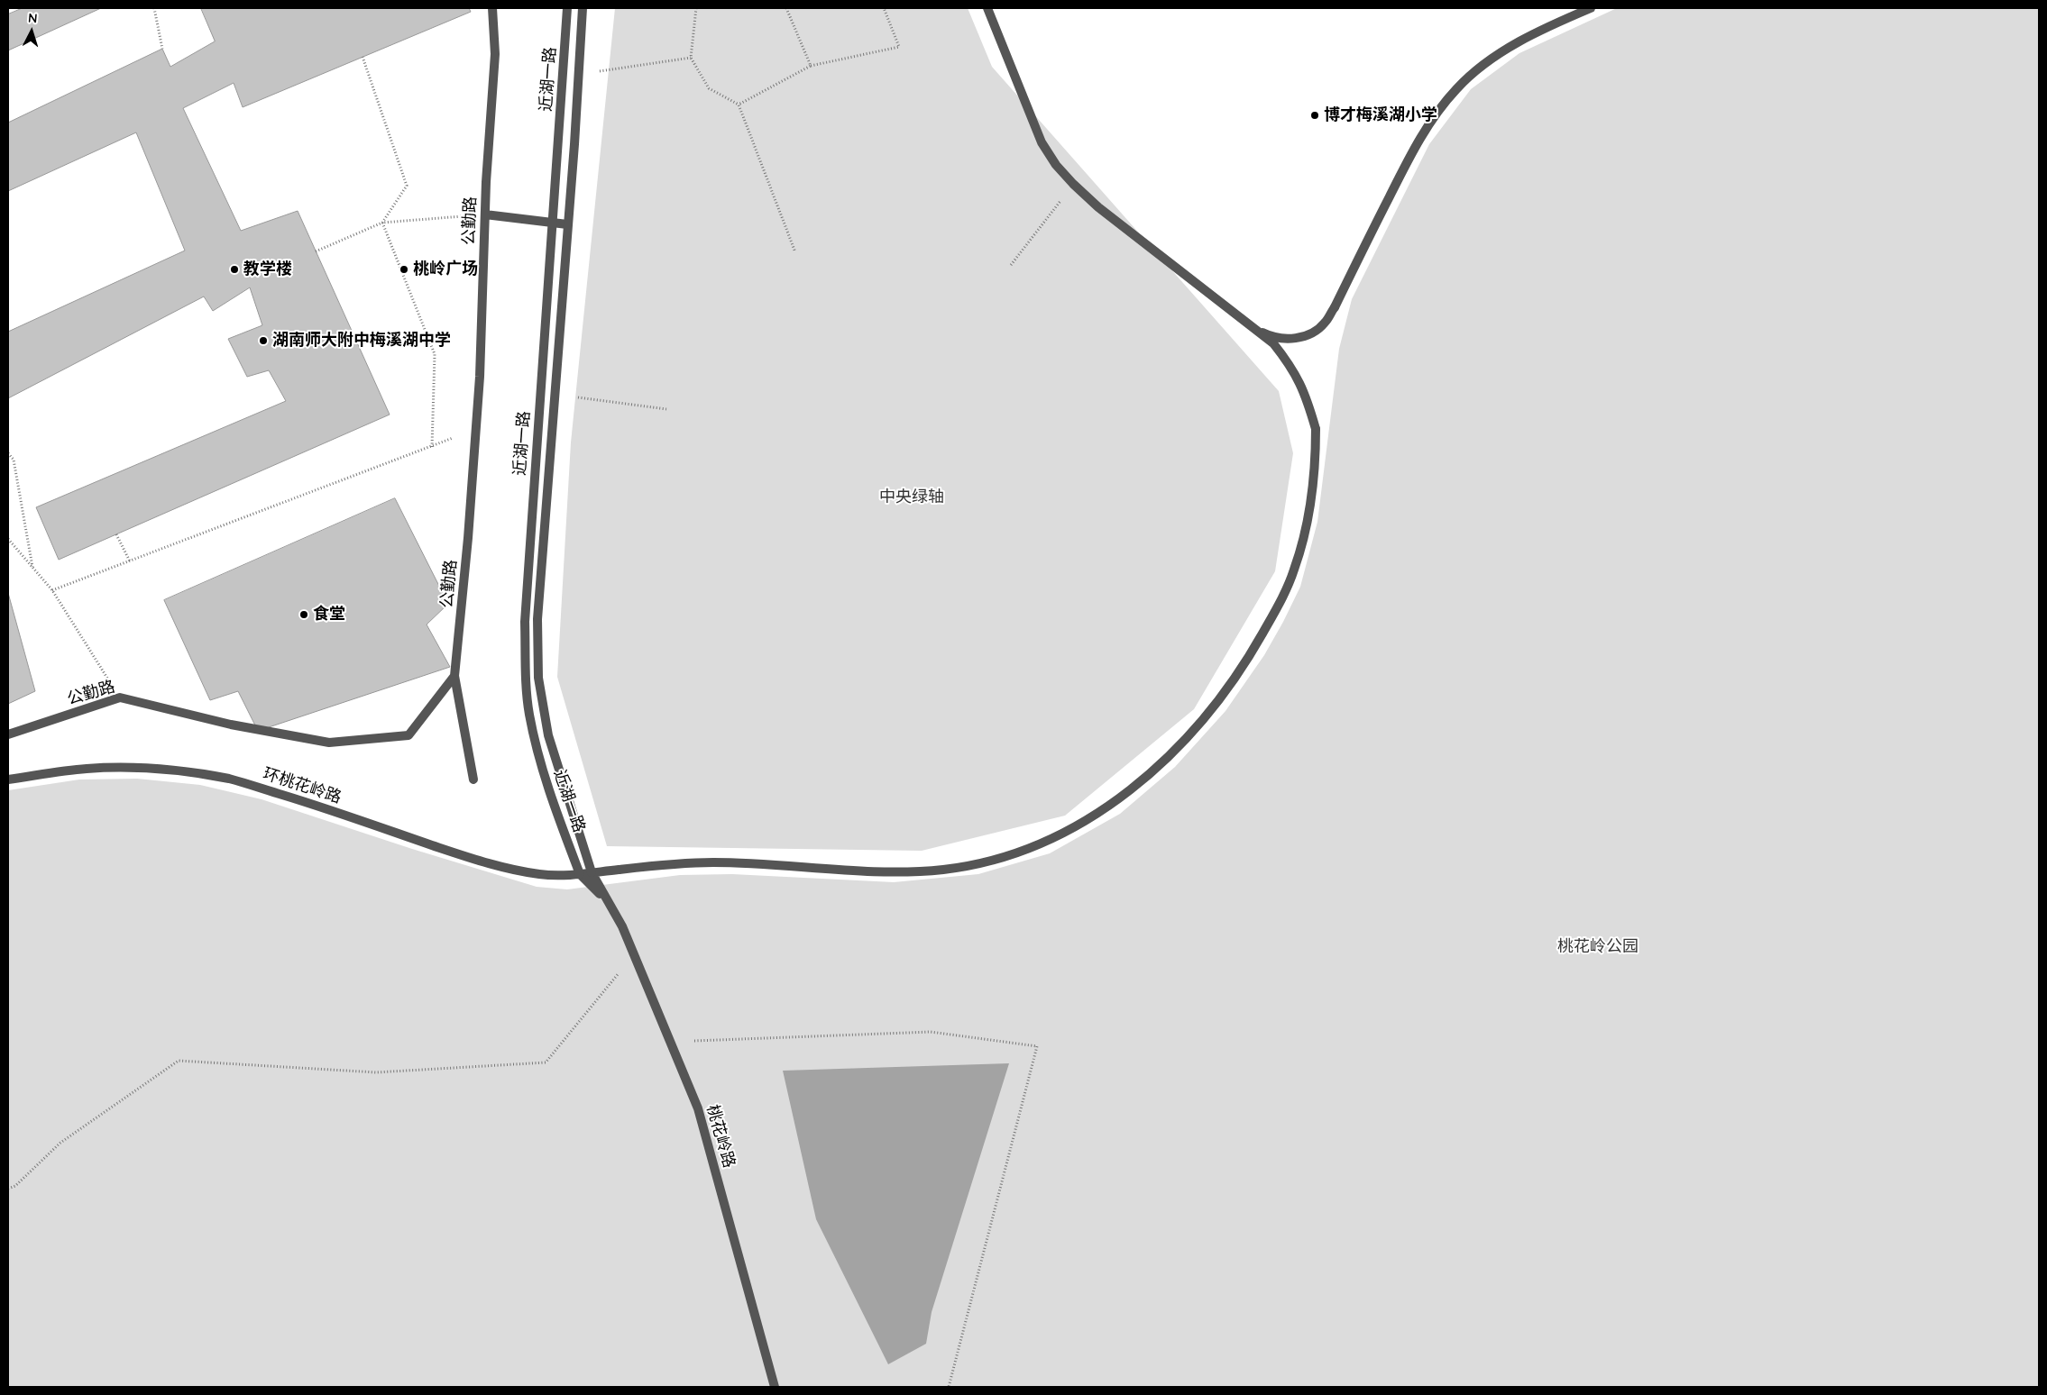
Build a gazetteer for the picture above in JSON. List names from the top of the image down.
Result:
{
  "streets": {
    "street": [
      "近湖一路",
      "公勤路",
      "环桃花岭路",
      "桃花岭路"
    ]
  },
  "crossings": [
    ["近湖一路", "环桃花岭路"],
    ["近湖一路", "桃花岭路"]
  ],
  "parks": ["中央绿轴", "桃花岭公园"],
  "places": [
    "博才梅溪湖小学",
    "教学楼",
    "桃岭广场",
    "湖南师大附中梅溪湖中学",
    "食堂"
  ],
  "north": "top"
}
